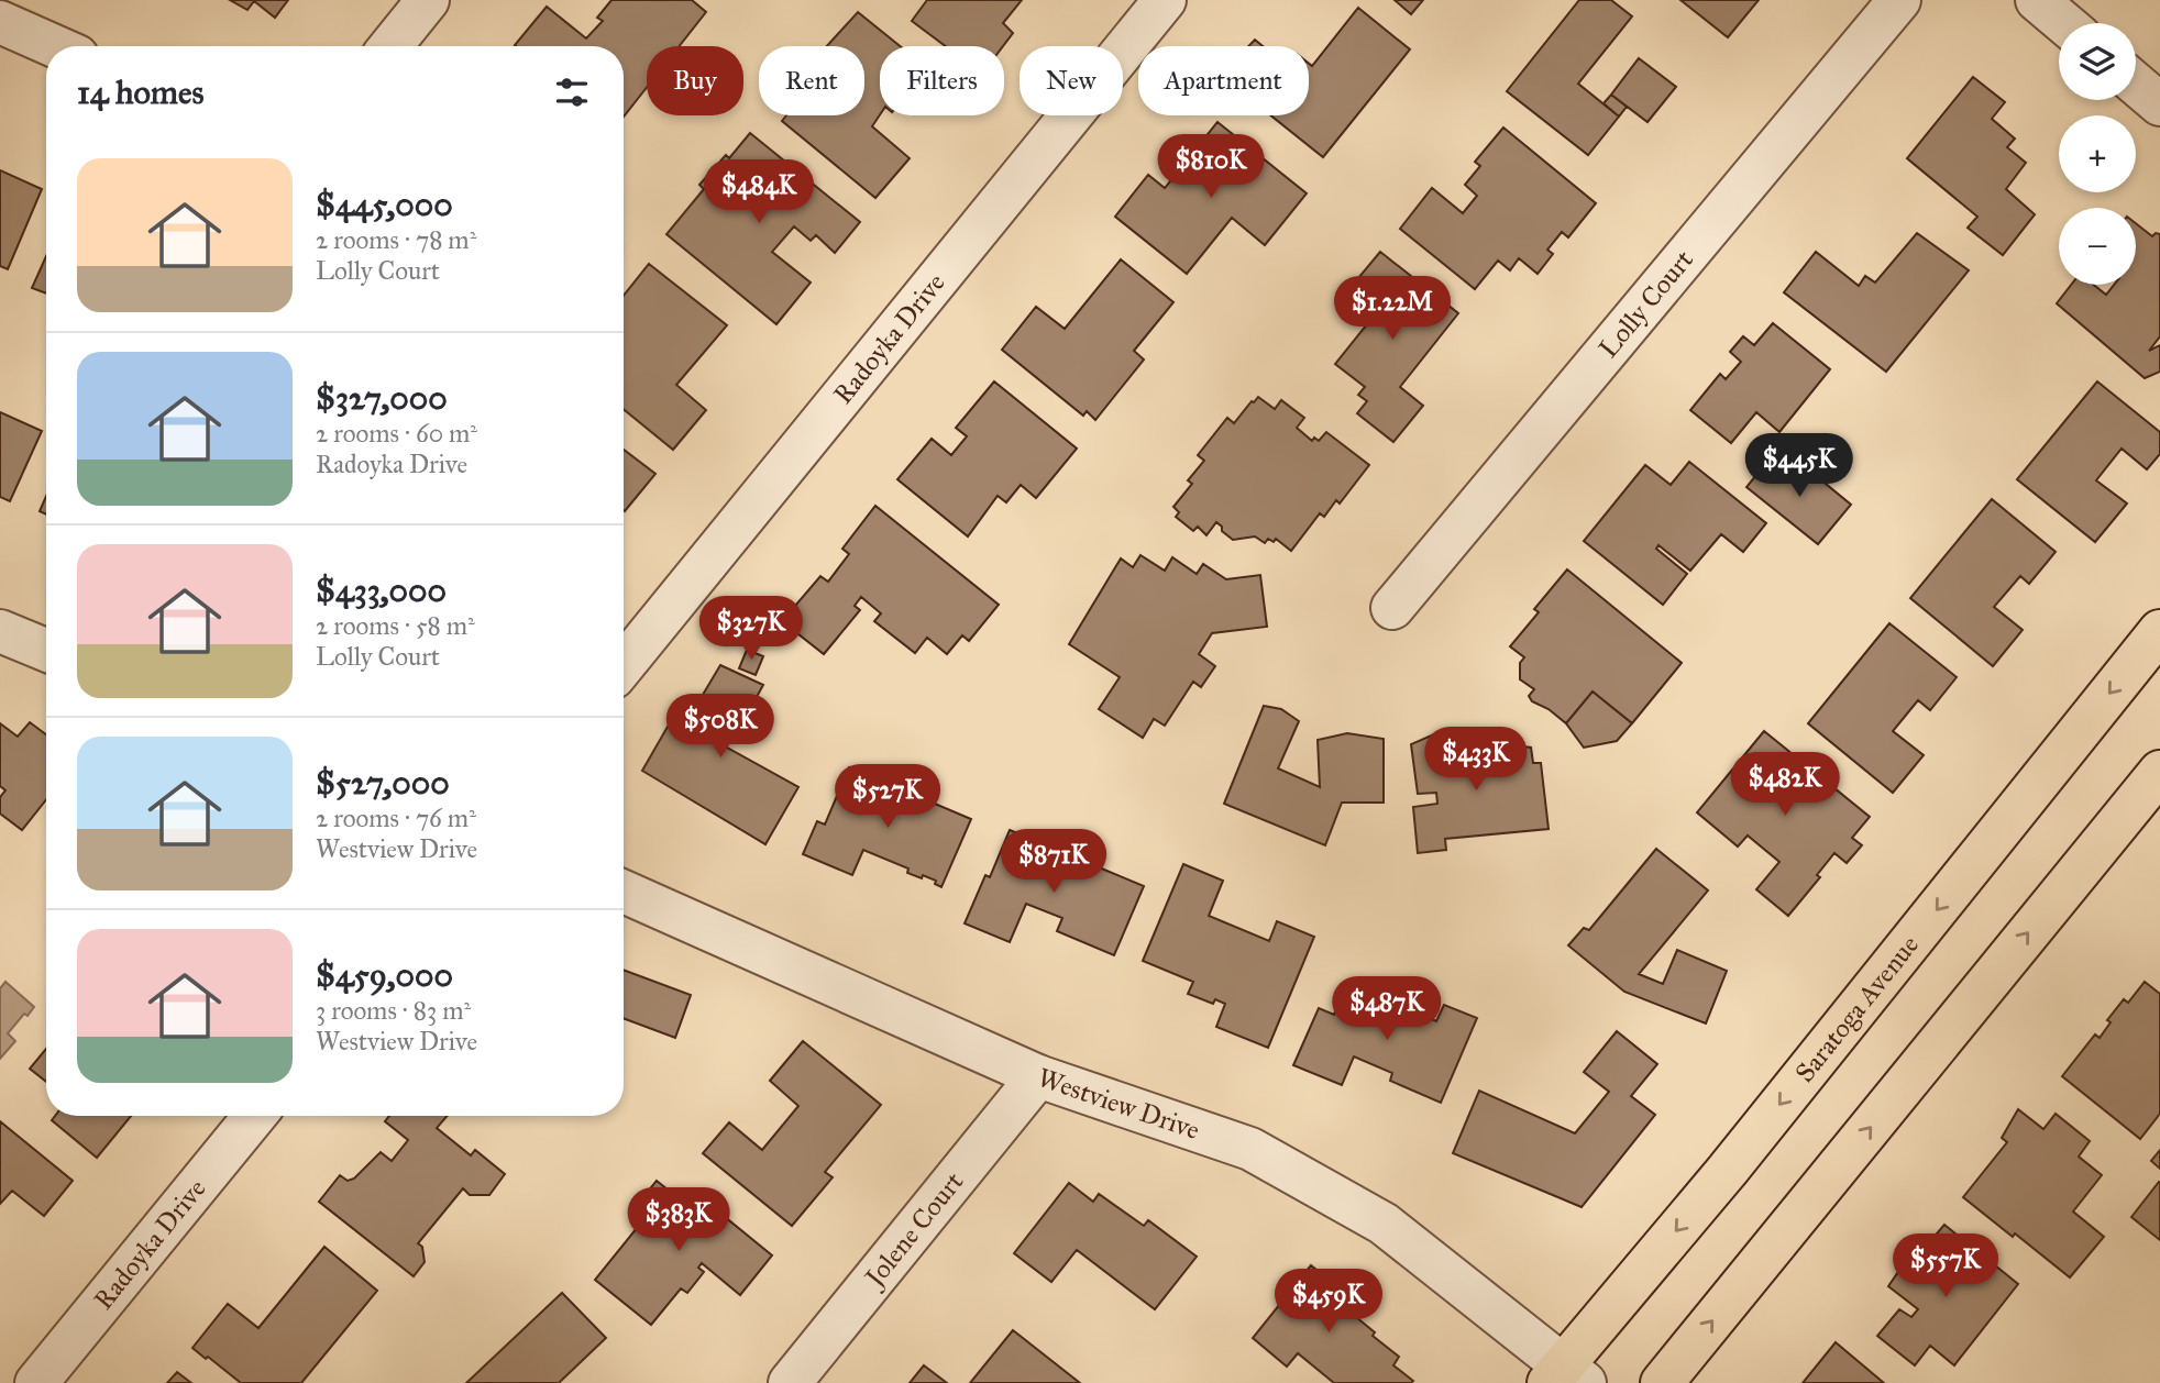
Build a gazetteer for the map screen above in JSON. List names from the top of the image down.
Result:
{
  "streets": {
    "highway": ["Saratoga Avenue"],
    "street": [
      "Lolly Court",
      "Radoyka Drive",
      "Westview Drive",
      "Jolene Court"
    ]
  },
  "crossings": [
    ["Saratoga Avenue", "Westview Drive"],
    ["Westview Drive", "Jolene Court"]
  ],
  "page": {
    "map_buttons": ["+", "−"],
    "chip": [
      "Buy",
      "Rent",
      "Filters",
      "New",
      "Apartment"
    ],
    "heading": "14 homes",
    "price": [
      "$810K",
      "$484K",
      "$1.22M",
      "$445K",
      "$327K",
      "$508K",
      "$433K",
      "$482K",
      "$527K",
      "$871K",
      "$487K",
      "$383K",
      "$557K",
      "$459K"
    ],
    "list": [
      {
        "name": "$445,000",
        "note": "2 rooms · 78 m² · Lolly Court"
      },
      {
        "name": "$327,000",
        "note": "2 rooms · 60 m² · Radoyka Drive"
      },
      {
        "name": "$433,000",
        "note": "2 rooms · 58 m² · Lolly Court"
      },
      {
        "name": "$527,000",
        "note": "2 rooms · 76 m² · Westview Drive"
      },
      {
        "name": "$459,000",
        "note": "3 rooms · 83 m² · Westview Drive"
      }
    ]
  }
}
